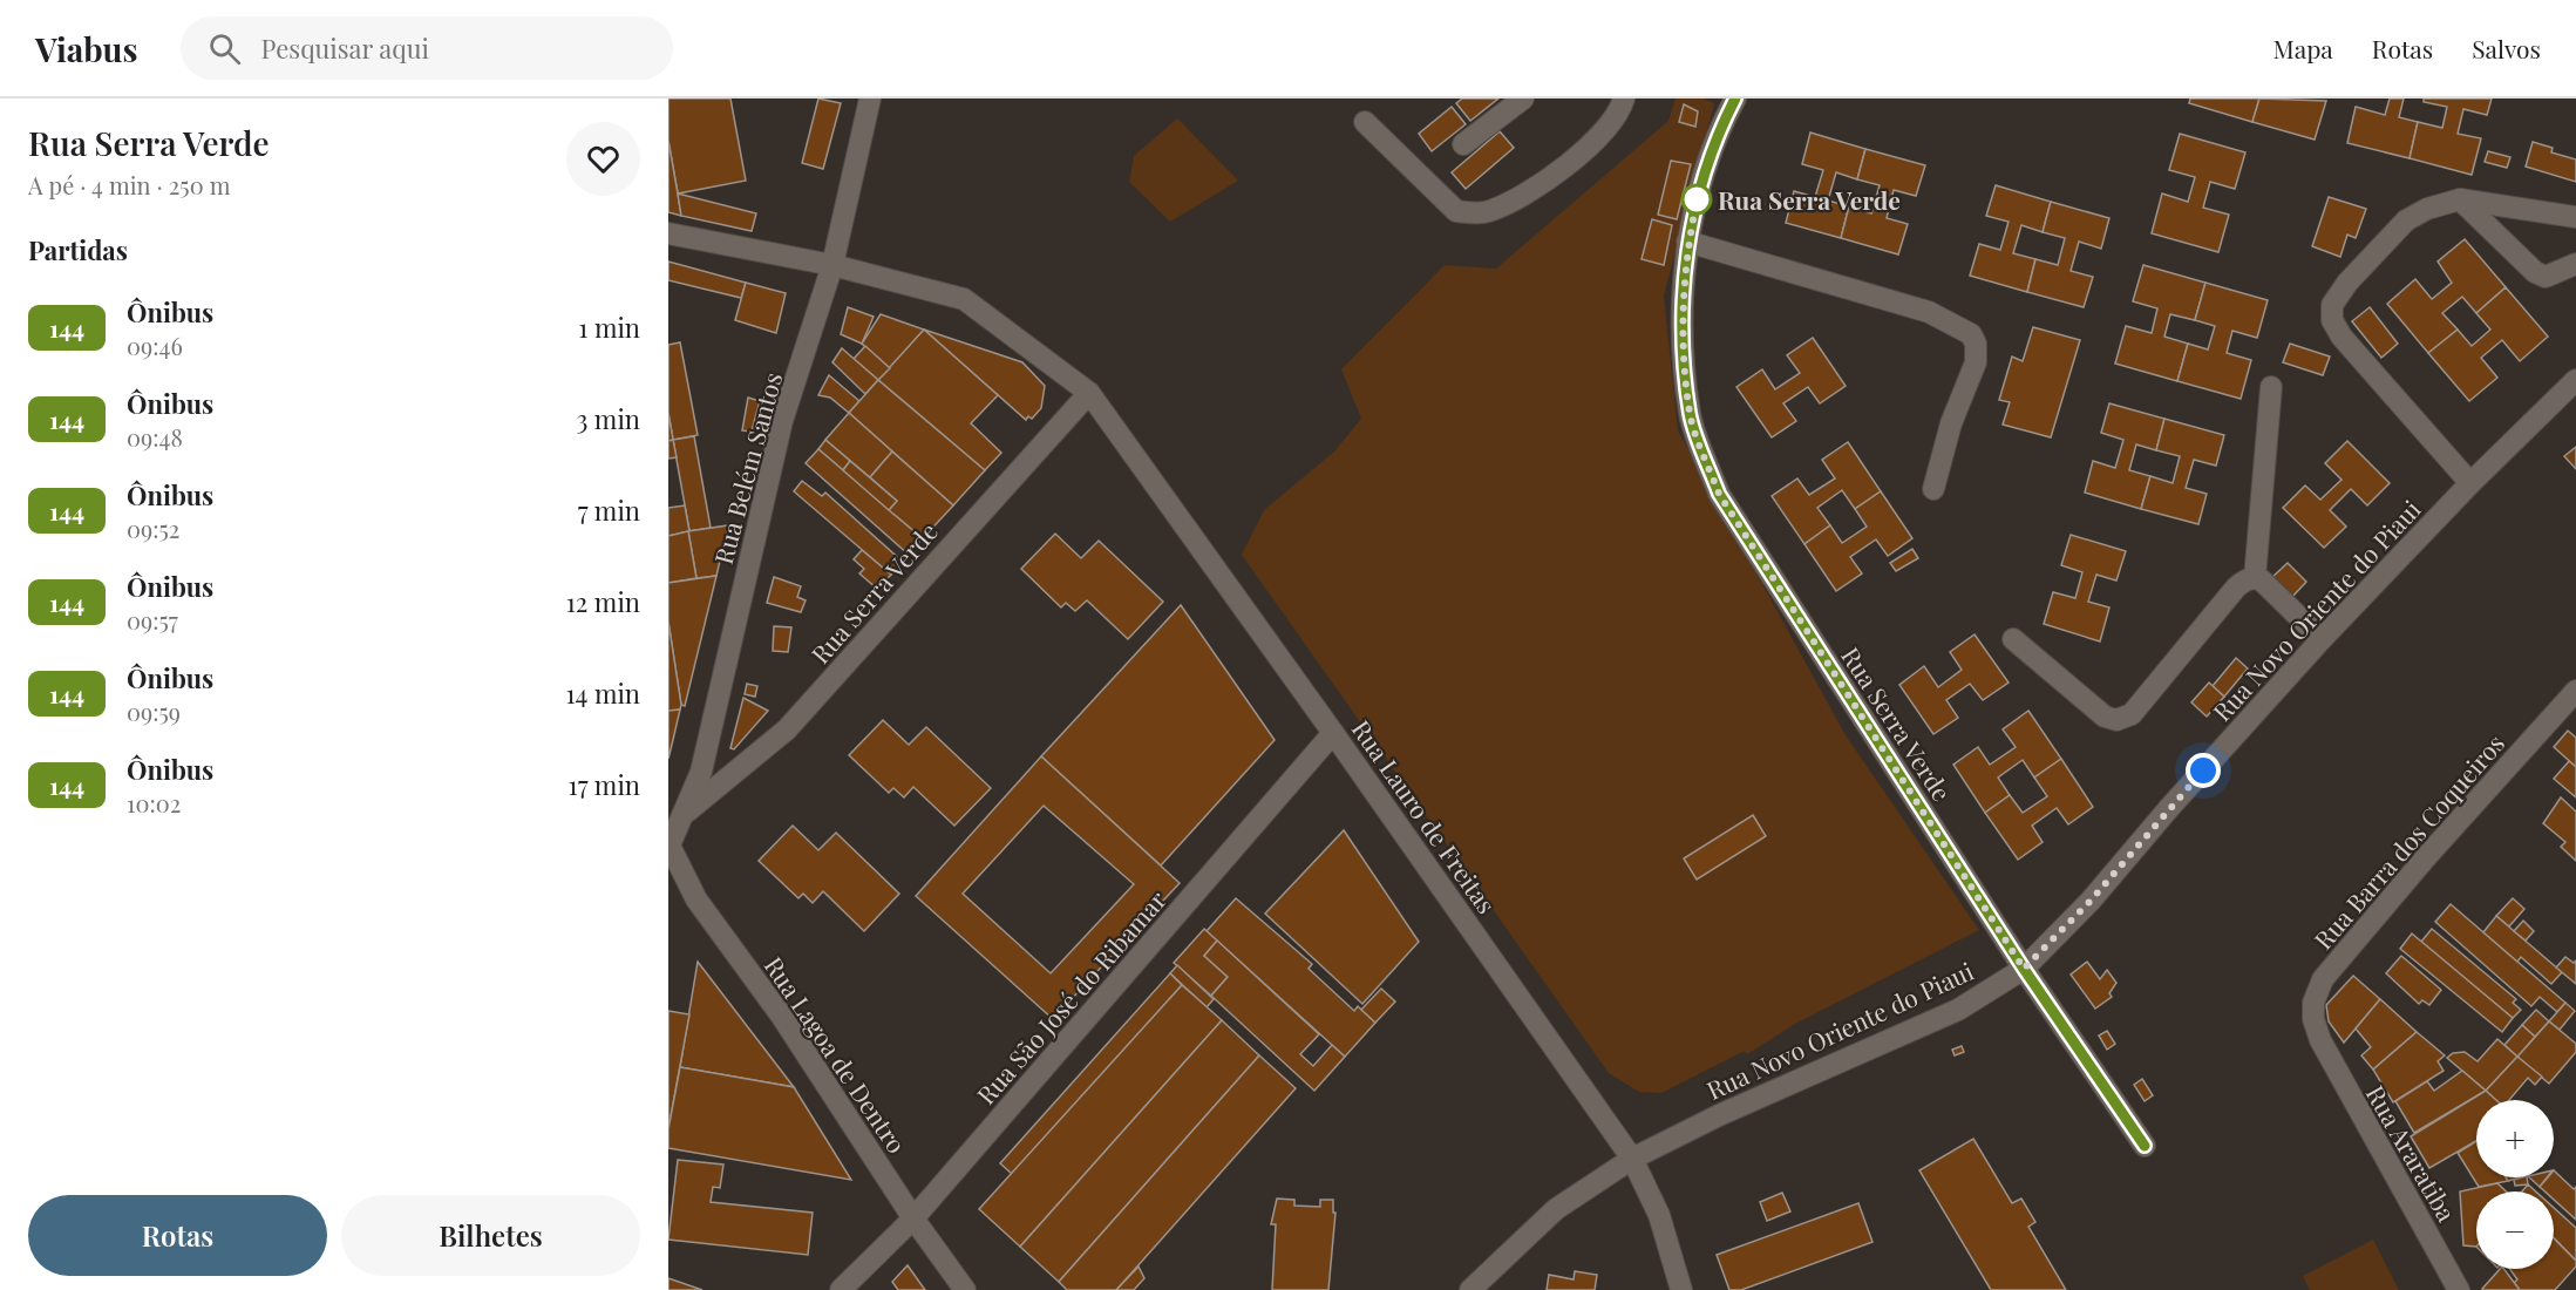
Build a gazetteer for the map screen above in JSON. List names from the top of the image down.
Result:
{
  "streets": {
    "street": [
      "Rua Belém Santos",
      "Rua Serra Verde",
      "Rua Novo Oriente do Piaui",
      "Rua Lauro de Freitas",
      "Rua Barra dos Coqueiros",
      "Rua São José do Ribamar",
      "Rua Lagoa de Dentro",
      "Rua Araratiba"
    ]
  },
  "crossings": [
    ["Rua Belém Santos", "Rua Serra Verde"],
    ["Rua Belém Santos", "Rua Lauro de Freitas"],
    ["Rua Belém Santos", "Rua Lagoa de Dentro"],
    ["Rua Serra Verde", "Rua Novo Oriente do Piaui"],
    ["Rua Serra Verde", "Rua Lauro de Freitas"],
    ["Rua Novo Oriente do Piaui", "Rua Lauro de Freitas"],
    ["Rua Lauro de Freitas", "Rua São José do Ribamar"],
    ["Rua Barra dos Coqueiros", "Rua Araratiba"],
    ["Rua São José do Ribamar", "Rua Lagoa de Dentro"]
  ],
  "places": ["Rua Serra Verde"],
  "lines": ["bus line 144"],
  "page": {
    "header": "Viabus",
    "search": "Pesquisar aqui",
    "nav": ["Mapa", "Rotas", "Salvos"],
    "heading": [
      ["Rua Serra Verde", "A pé · 4 min · 250 m"],
      "Partidas"
    ],
    "list": [
      {
        "mark": "144",
        "name": "Ônibus",
        "note": "09:46",
        "value": "1 min"
      },
      {
        "mark": "144",
        "name": "Ônibus",
        "note": "09:48",
        "value": "3 min"
      },
      {
        "mark": "144",
        "name": "Ônibus",
        "note": "09:52",
        "value": "7 min"
      },
      {
        "mark": "144",
        "name": "Ônibus",
        "note": "09:57",
        "value": "12 min"
      },
      {
        "mark": "144",
        "name": "Ônibus",
        "note": "09:59",
        "value": "14 min"
      },
      {
        "mark": "144",
        "name": "Ônibus",
        "note": "10:02",
        "value": "17 min"
      }
    ],
    "map_buttons": ["+", "−"],
    "buttons": ["Rotas", "Bilhetes"]
  }
}
